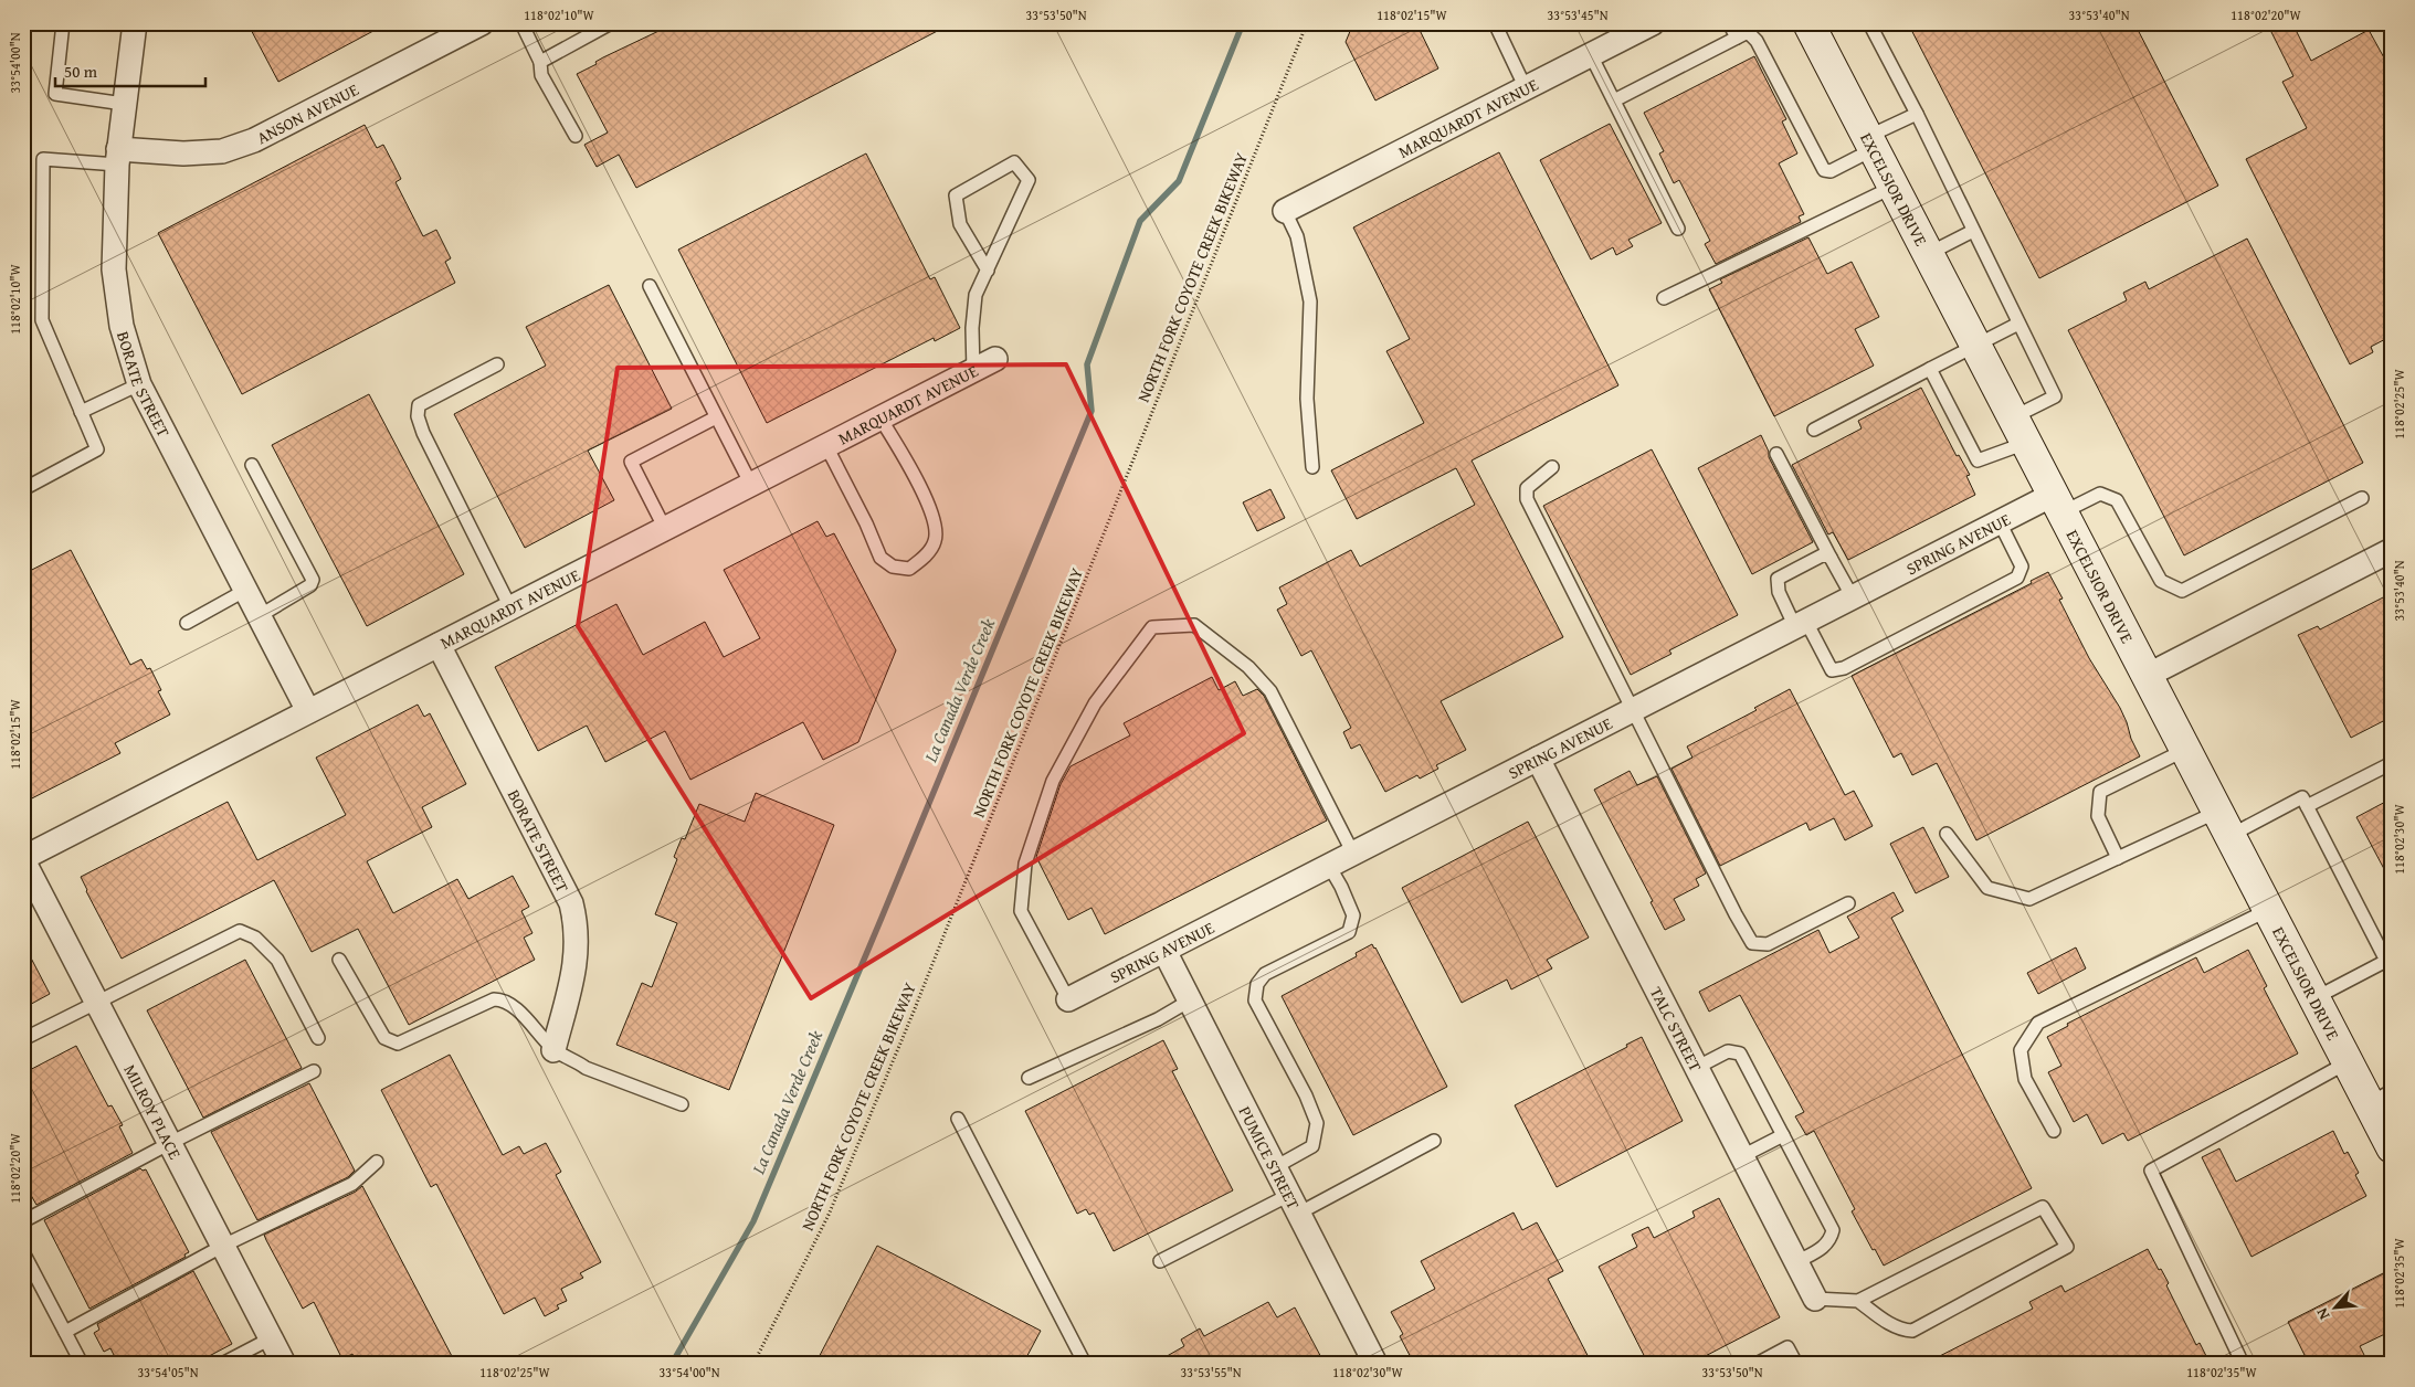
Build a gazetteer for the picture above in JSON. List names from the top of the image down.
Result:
{
  "streets": {
    "street": [
      "ANSON AVENUE",
      "MARQUARDT AVENUE",
      "EXCELSIOR DRIVE",
      "BORATE STREET",
      "SPRING AVENUE",
      "TALC STREET",
      "MILROY PLACE",
      "PUMICE STREET"
    ],
    "path": ["NORTH FORK COYOTE CREEK BIKEWAY"]
  },
  "crossings": [
    ["ANSON AVENUE", "BORATE STREET"],
    ["MARQUARDT AVENUE", "BORATE STREET"],
    ["MARQUARDT AVENUE", "MILROY PLACE"],
    ["EXCELSIOR DRIVE", "SPRING AVENUE"],
    ["SPRING AVENUE", "TALC STREET"],
    ["SPRING AVENUE", "PUMICE STREET"]
  ],
  "water": ["La Canada Verde Creek"],
  "scale_bar": "50 m",
  "north": "bottom left",
  "coordinates": [
    "118°02'10\"W",
    "33°53'50\"N",
    "118°02'15\"W",
    "33°53'45\"N",
    "33°53'40\"N",
    "118°02'20\"W",
    "33°54'00\"N",
    "118°02'25\"W",
    "118°02'30\"W",
    "118°02'35\"W",
    "33°54'05\"N",
    "33°53'55\"N"
  ]
}
